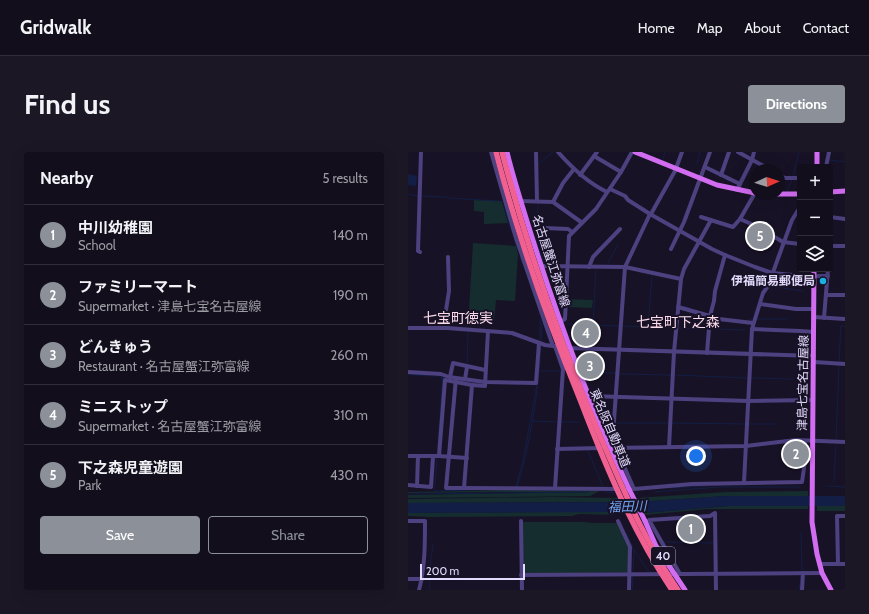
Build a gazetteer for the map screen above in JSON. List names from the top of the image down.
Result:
{
  "streets": {
    "highway": ["東名阪自動車道"],
    "main road": ["名古屋蟹江弥富線", "津島七宝名古屋線", "40"]
  },
  "districts": ["七宝町徳実", "七宝町下之森"],
  "water": ["福田川"],
  "places": ["伊福簡易郵便局"],
  "scale_bar": "200 m",
  "north": "right",
  "page": {
    "header": "Gridwalk",
    "nav": [
      "Home",
      "Map",
      "About",
      "Contact"
    ],
    "buttons": [
      "Directions",
      ["Save", "Share"]
    ],
    "title": "Find us",
    "heading": ["Nearby", "5 results"],
    "map_buttons": ["+", "−"],
    "list": [
      {
        "mark": "1",
        "name": "中川幼稚園",
        "note": "School",
        "value": "140 m"
      },
      {
        "mark": "2",
        "name": "ファミリーマート",
        "note": "Supermarket · 津島七宝名古屋線",
        "value": "190 m"
      },
      {
        "mark": "3",
        "name": "どんきゅう",
        "note": "Restaurant · 名古屋蟹江弥富線",
        "value": "260 m"
      },
      {
        "mark": "4",
        "name": "ミニストップ",
        "note": "Supermarket · 名古屋蟹江弥富線",
        "value": "310 m"
      },
      {
        "mark": "5",
        "name": "下之森児童遊園",
        "note": "Park",
        "value": "430 m"
      }
    ],
    "pins": [
      "5",
      "4",
      "3",
      "2",
      "1"
    ],
    "scale": "200 m"
  }
}
